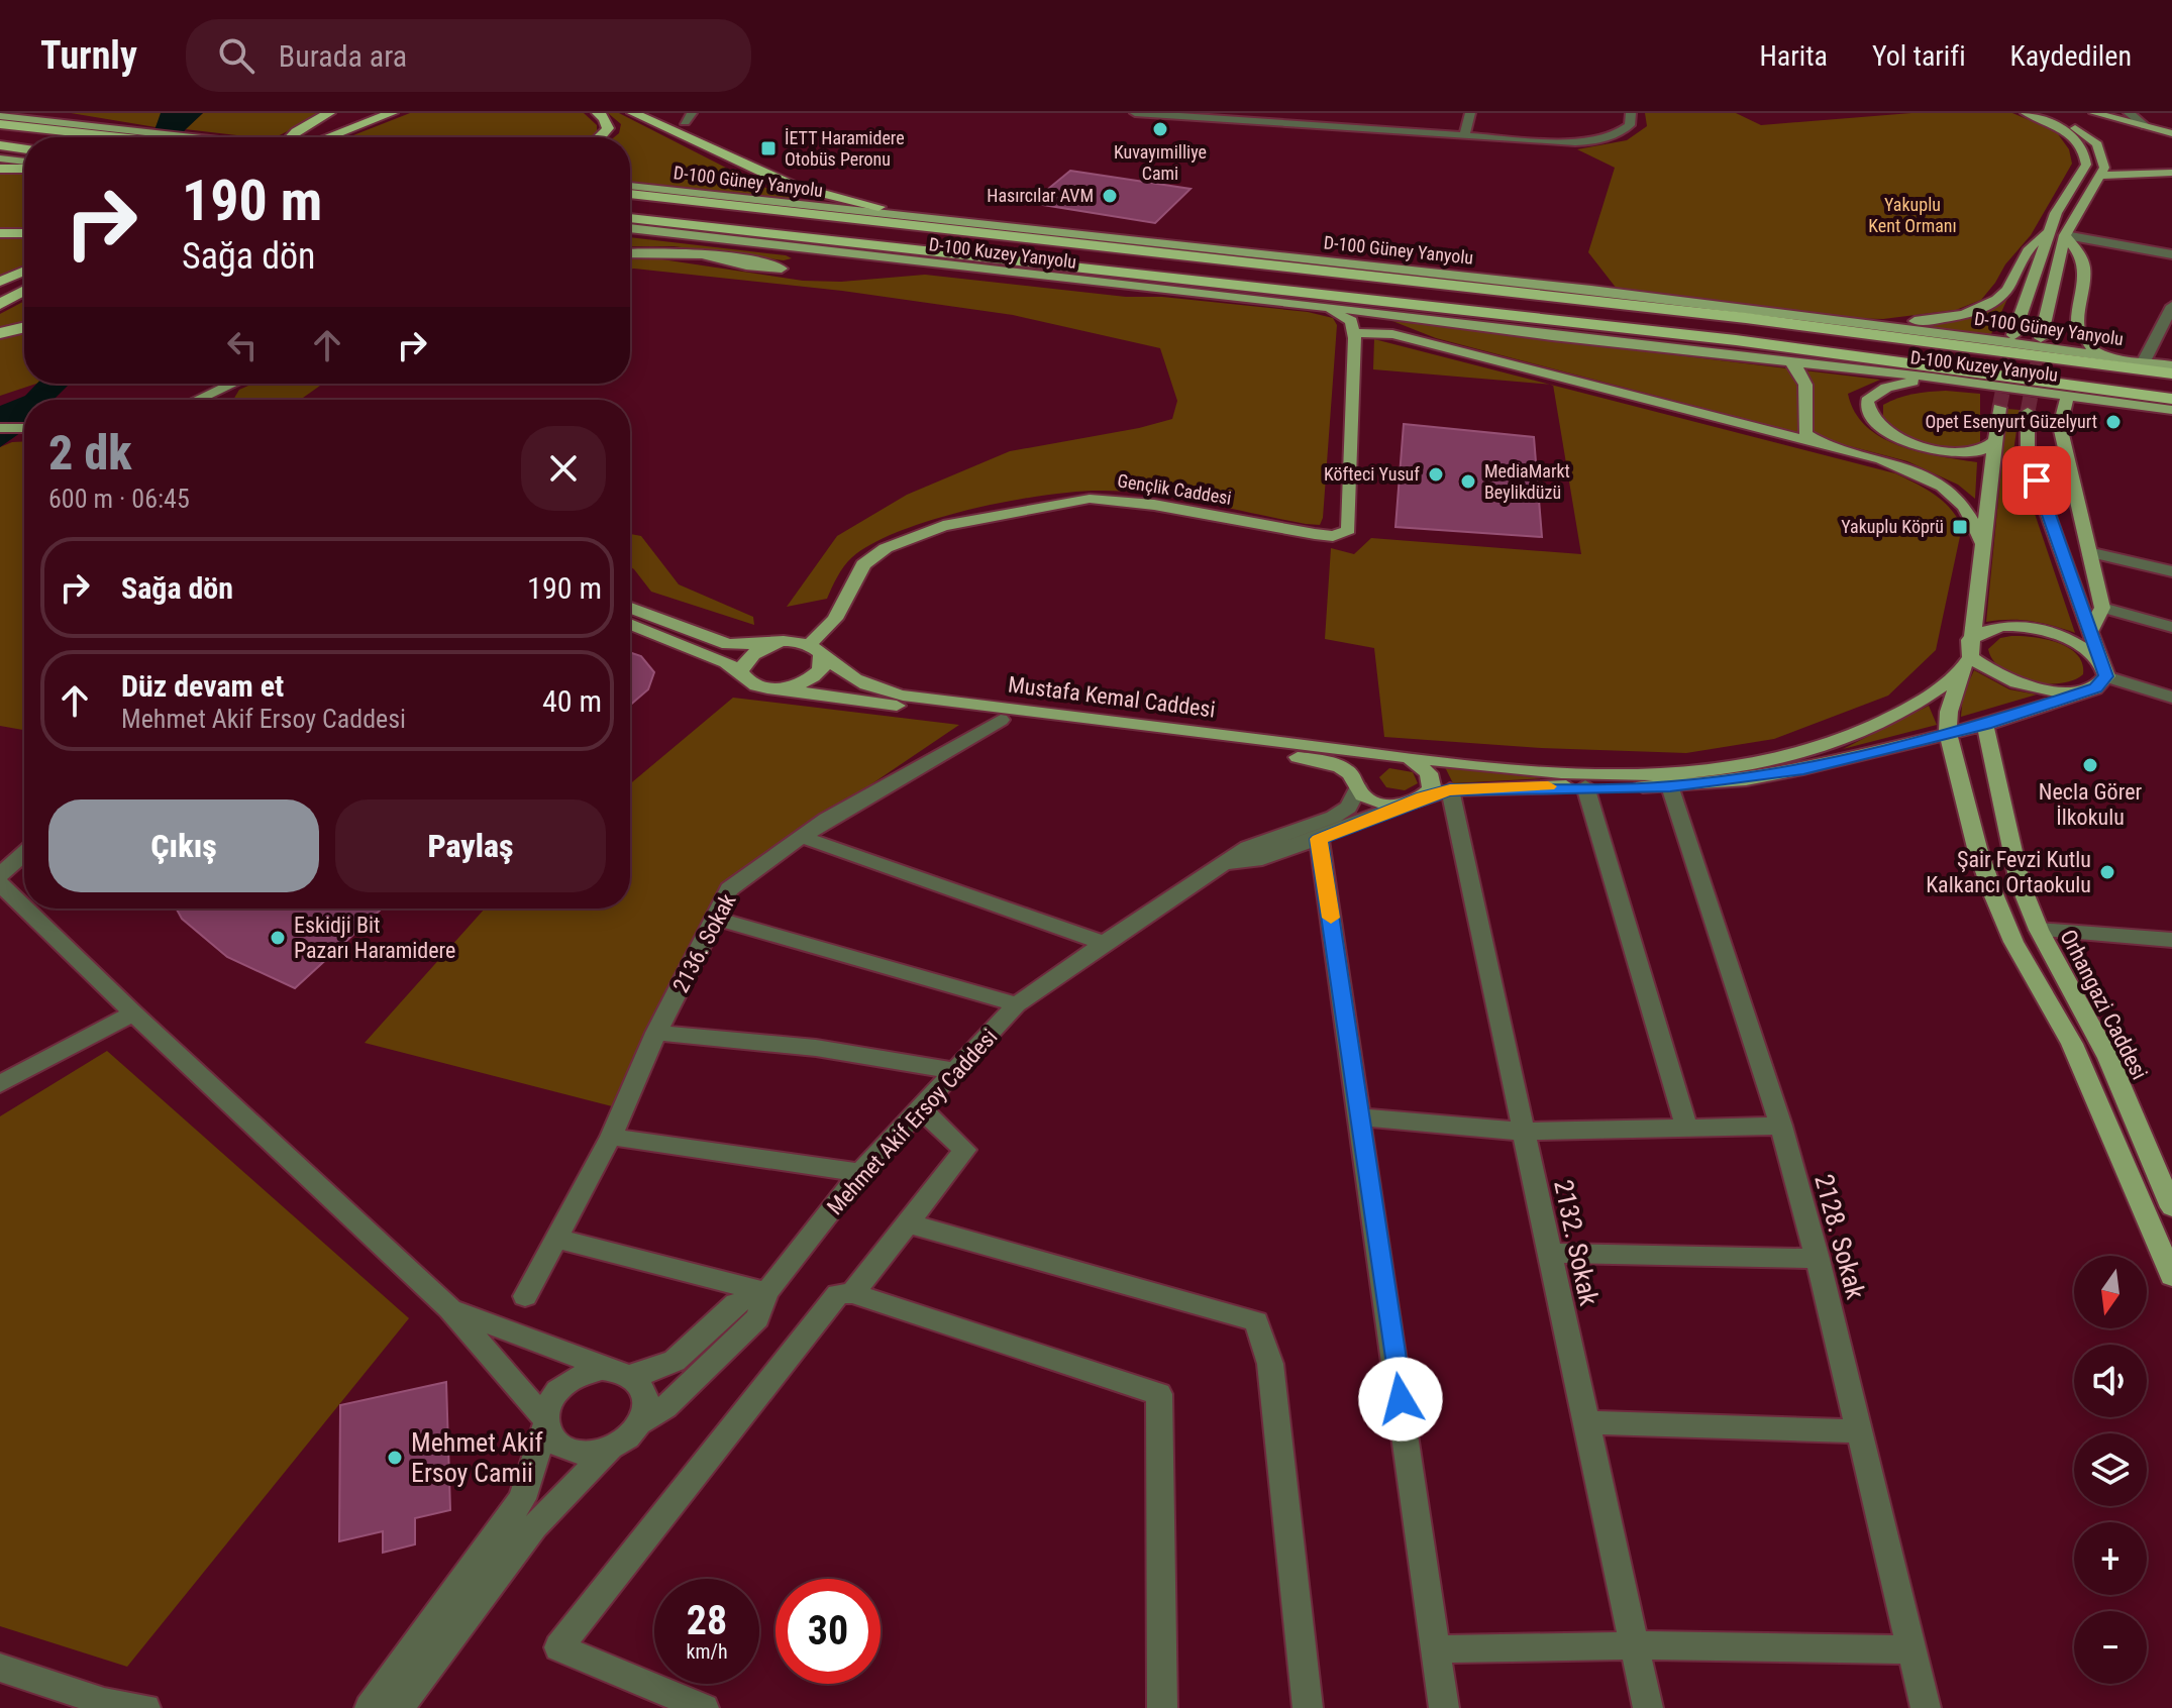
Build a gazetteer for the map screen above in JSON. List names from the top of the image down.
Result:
{
  "streets": {
    "main road": [
      "D-100 Güney Yanyolu",
      "D-100 Kuzey Yanyolu",
      "Gençlik Caddesi",
      "Mustafa Kemal Caddesi",
      "Orhangazi Caddesi"
    ],
    "street": [
      "2136. Sokak",
      "Mehmet Akif Ersoy Caddesi",
      "2128. Sokak",
      "2132. Sokak"
    ]
  },
  "crossings": [
    ["Gençlik Caddesi", "Mustafa Kemal Caddesi"],
    ["Mustafa Kemal Caddesi", "2136. Sokak"],
    ["Mustafa Kemal Caddesi", "Mehmet Akif Ersoy Caddesi"]
  ],
  "parks": ["Yakuplu Kent Ormanı"],
  "places": {
    "other": [
      "Kuvayımilliye Cami",
      "Hasırcılar AVM",
      "Opet Esenyurt Güzelyurt",
      "Köfteci Yusuf",
      "MediaMarkt Beylikdüzü",
      "Necla Görer İlkokulu",
      "Şair Fevzi Kutlu Kalkancı Ortaokulu",
      "Eskidji Bit Pazarı Haramidere",
      "Mehmet Akif Ersoy Camii"
    ],
    "transit": ["İETT Haramidere Otobüs Peronu", "Yakuplu Köprü"]
  },
  "north": "bottom",
  "page": {
    "header": "Turnly",
    "search": "Burada ara",
    "nav": ["Harita", "Yol tarifi", "Kaydedilen"],
    "turn": ["190 m", "Sağa dön"],
    "heading": ["2 dk", "600 m · 06:45"],
    "list": [
      {
        "name": "Sağa dön",
        "value": "190 m"
      },
      {
        "name": "Düz devam et",
        "note": "Mehmet Akif Ersoy Caddesi",
        "value": "40 m"
      }
    ],
    "buttons": ["Çıkış", "Paylaş"],
    "map_buttons": ["+", "−"],
    "speed": "28 km/h",
    "limit": "30"
  }
}
